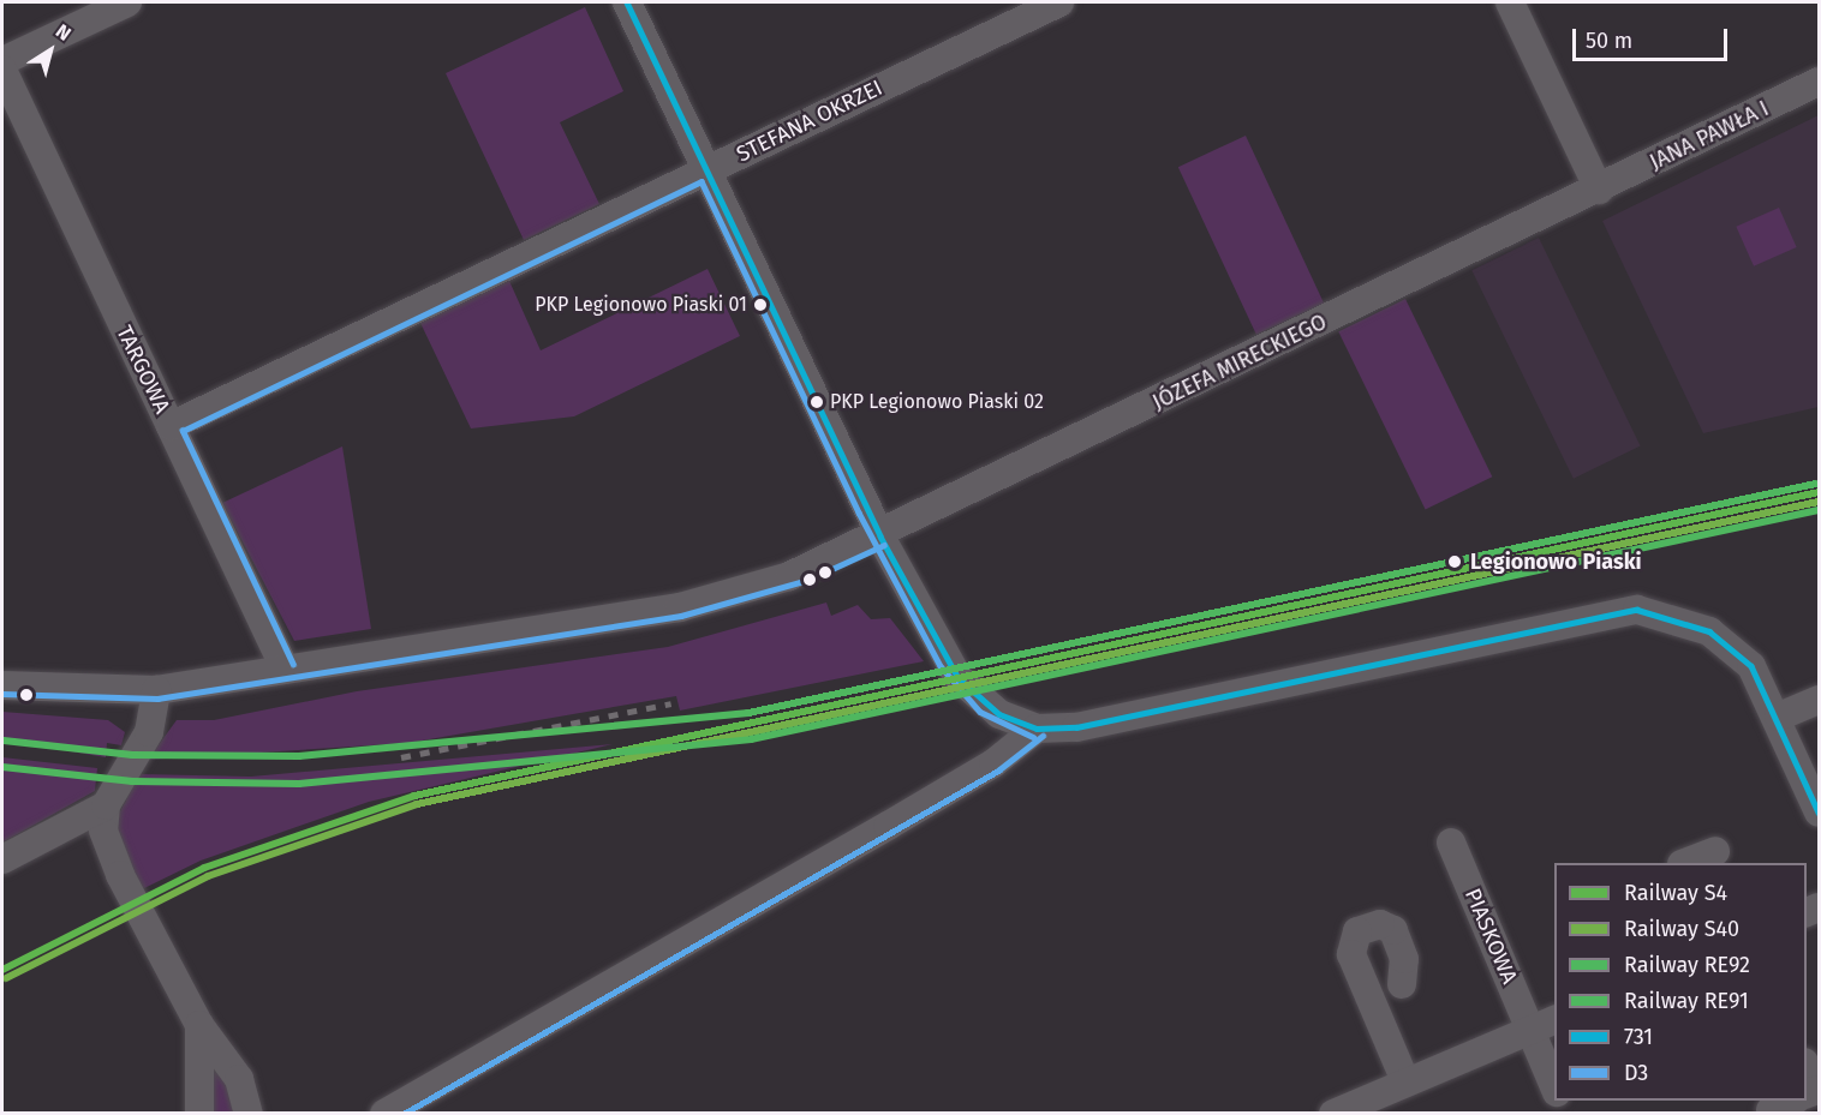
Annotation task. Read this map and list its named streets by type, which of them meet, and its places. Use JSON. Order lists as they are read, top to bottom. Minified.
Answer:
{"streets":{"street":["STEFANA OKRZEI","JANA PAWŁA I","JÓZEFA MIRECKIEGO","TARGOWA","PIASKOWA"]},"crossings":[["STEFANA OKRZEI","TARGOWA"],["JANA PAWŁA I","JÓZEFA MIRECKIEGO"],["JÓZEFA MIRECKIEGO","TARGOWA"]],"places":["PKP Legionowo Piaski 01","PKP Legionowo Piaski 02","Legionowo Piaski"],"lines":["transit line 731","transit line D3","rail line RE92","rail line S4","rail line S40","rail line RE91"],"legend":["Railway S4","Railway S40","Railway RE92","Railway RE91","731","D3"],"scale_bar":"50 m","north":"top right"}
